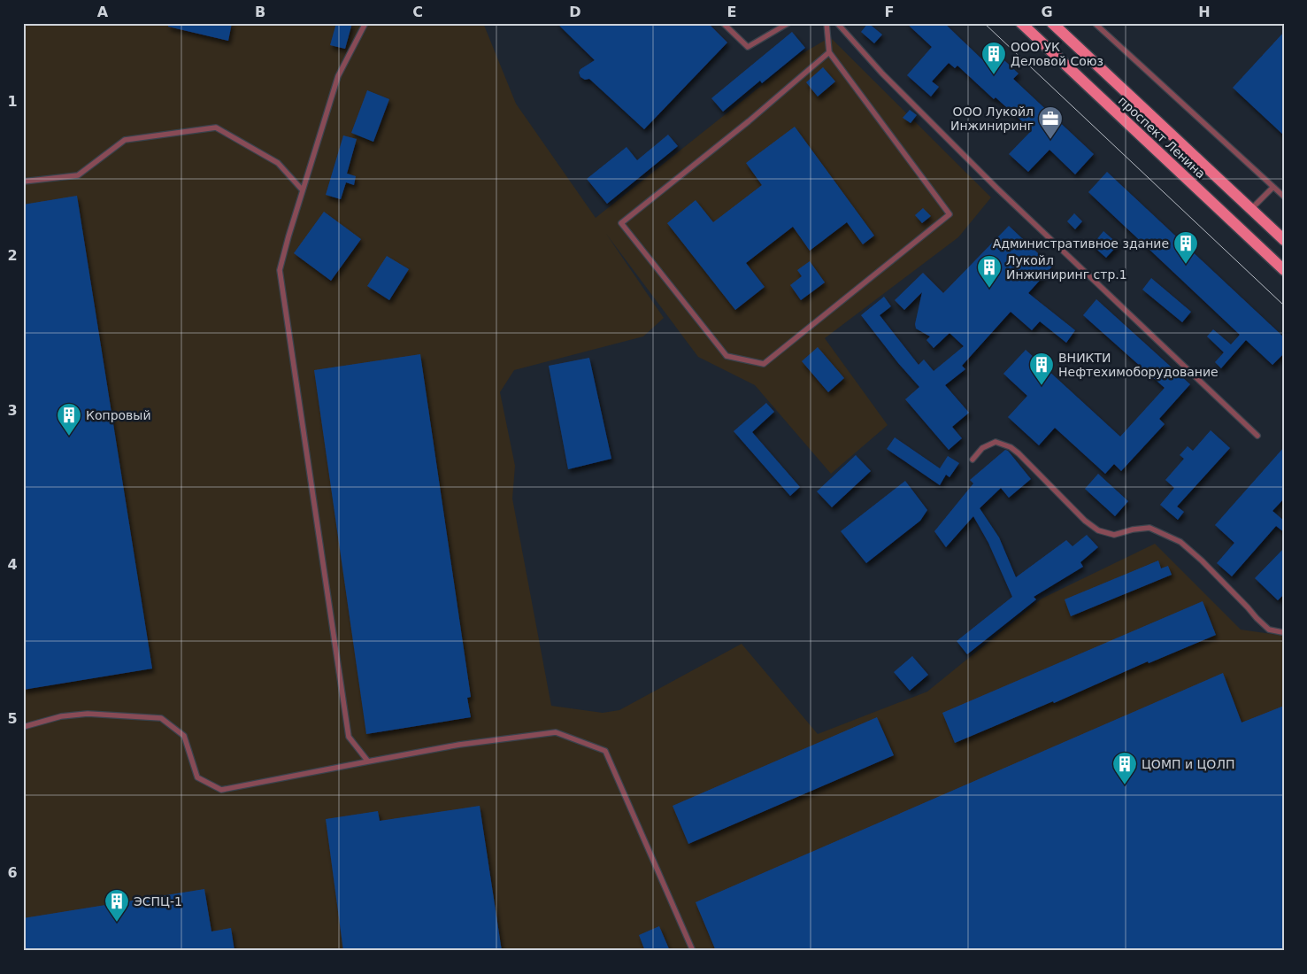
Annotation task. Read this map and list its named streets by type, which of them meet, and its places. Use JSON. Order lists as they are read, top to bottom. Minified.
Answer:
{"streets":{"main road":["проспект Ленина"]},"places":{"building":["ООО УК Деловой Союз","Административное здание","Лукойл Инжиниринг стр.1","ВНИКТИ Нефтехимоборудование","Копровый","ЦОМП и ЦОЛП","ЭСПЦ-1"],"office":["ООО Лукойл Инжиниринг"]},"grid":{"columns":["A","B","C","D","E","F","G","H"],"rows":["1","2","3","4","5","6"]}}
